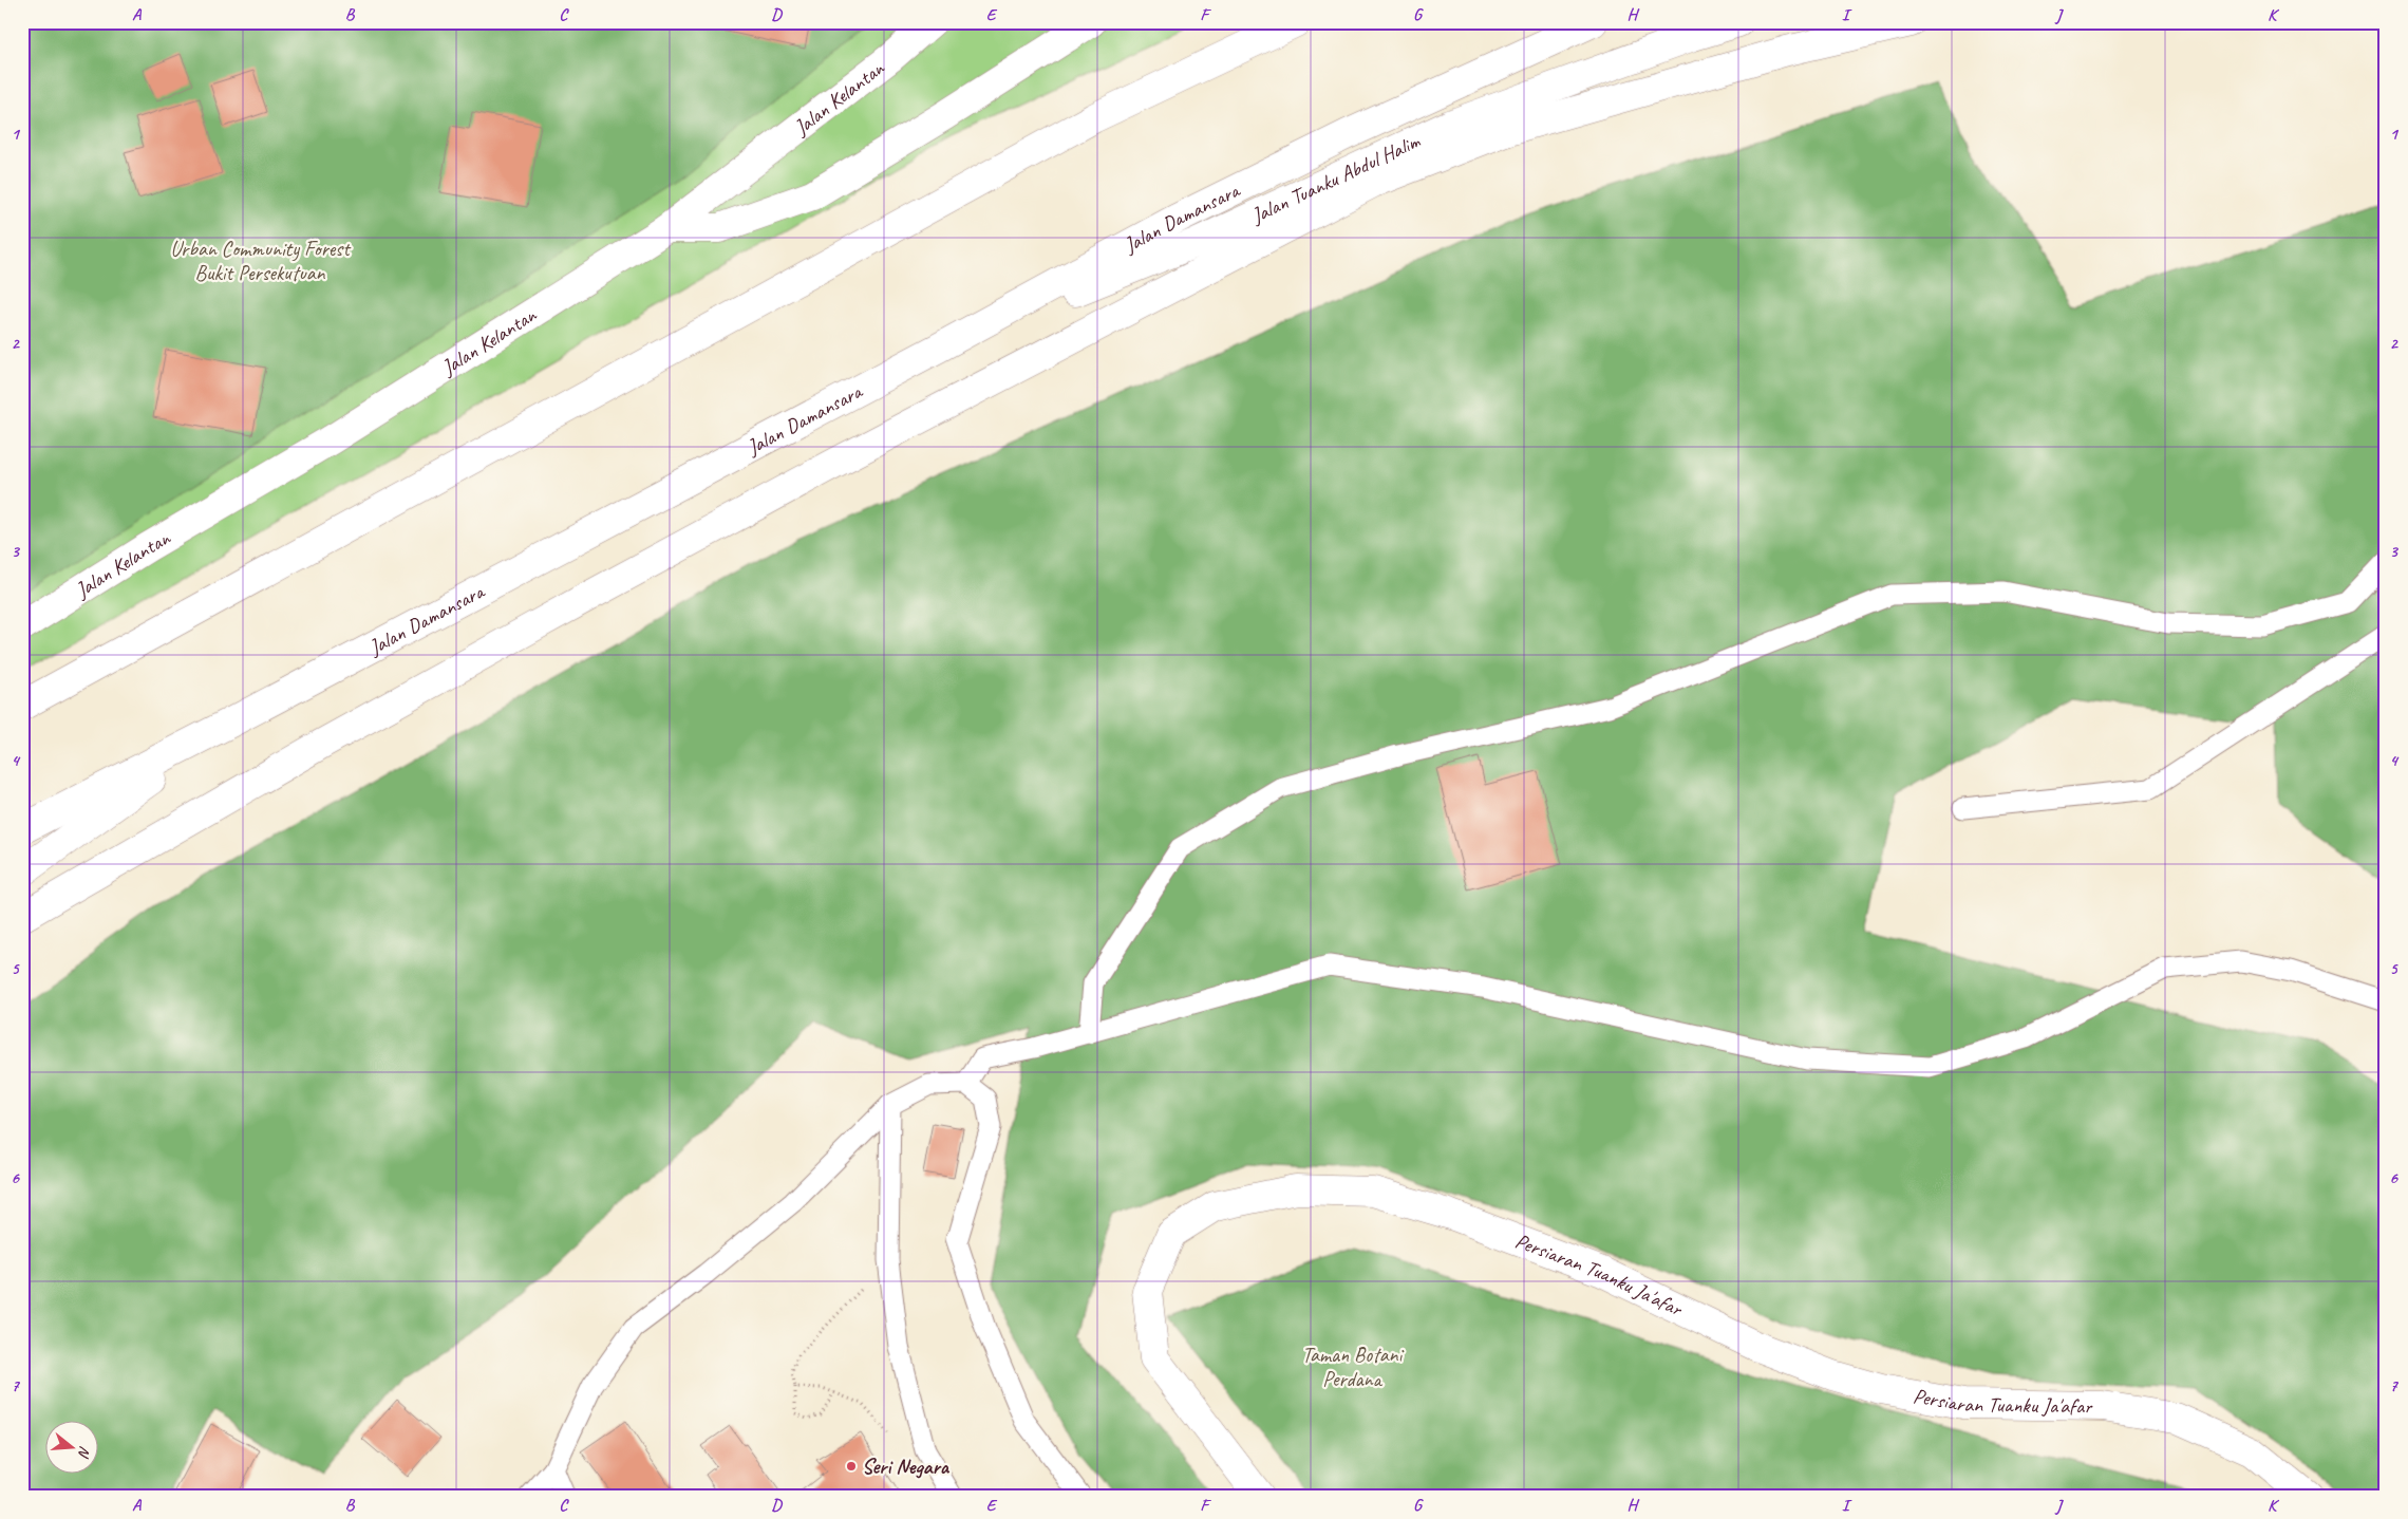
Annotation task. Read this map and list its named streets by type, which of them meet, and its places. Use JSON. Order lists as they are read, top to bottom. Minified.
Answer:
{"streets":{"main road":["Jalan Kelantan","Jalan Tuanku Abdul Halim","Jalan Damansara","Persiaran Tuanku Ja'afar"]},"crossings":[["Jalan Tuanku Abdul Halim","Jalan Damansara"]],"parks":["Urban Community Forest Bukit Persekutuan","Taman Botani Perdana"],"places":["Seri Negara"],"north":"right","grid":{"columns":["A","B","C","D","E","F","G","H","I","J","K"],"rows":["1","2","3","4","5","6","7"]}}
